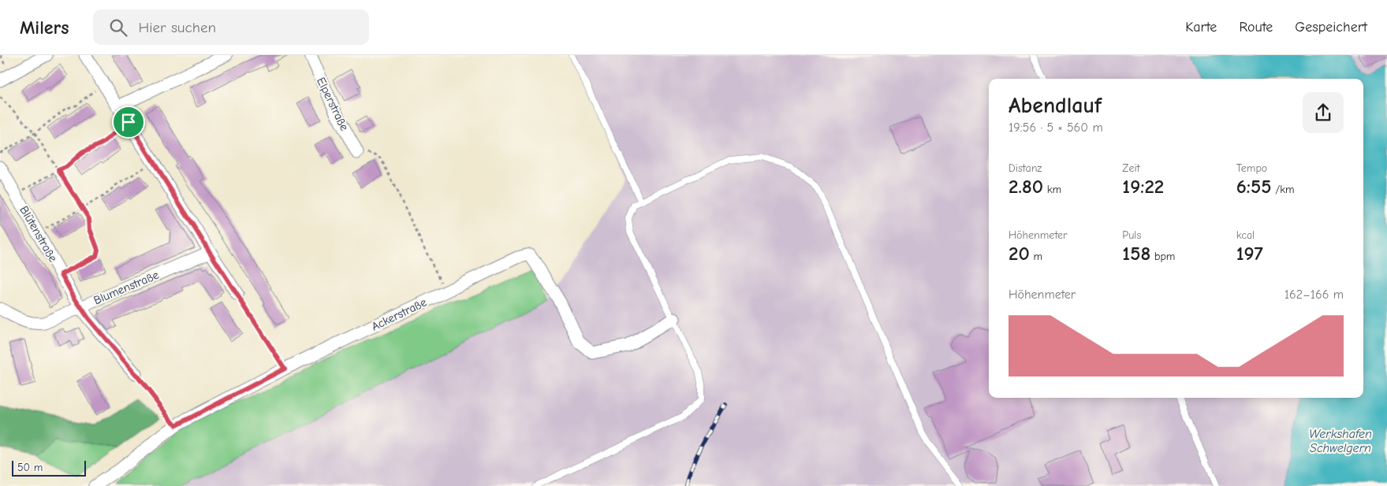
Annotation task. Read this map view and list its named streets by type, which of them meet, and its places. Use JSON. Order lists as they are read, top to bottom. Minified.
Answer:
{"streets":{"street":["Elperstraße","Blütenstraße","Blumenstraße","Ackerstraße"]},"crossings":[["Blütenstraße","Blumenstraße"]],"water":["Werkshafen Schwelgern"],"scale_bar":"50 m","page":{"header":"Milers","search":"Hier suchen","nav":["Karte","Route","Gespeichert"],"heading":["Abendlauf","19:56 · 5 × 560 m"],"stats":[["Distanz","2.80 km"],["Zeit","19:22"],["Tempo","6:55 /km"],["Höhenmeter","20 m"],["Puls","158 bpm"],["kcal","197"]],"chart":["Höhenmeter","162–166 m"],"scale":"50 m"}}
